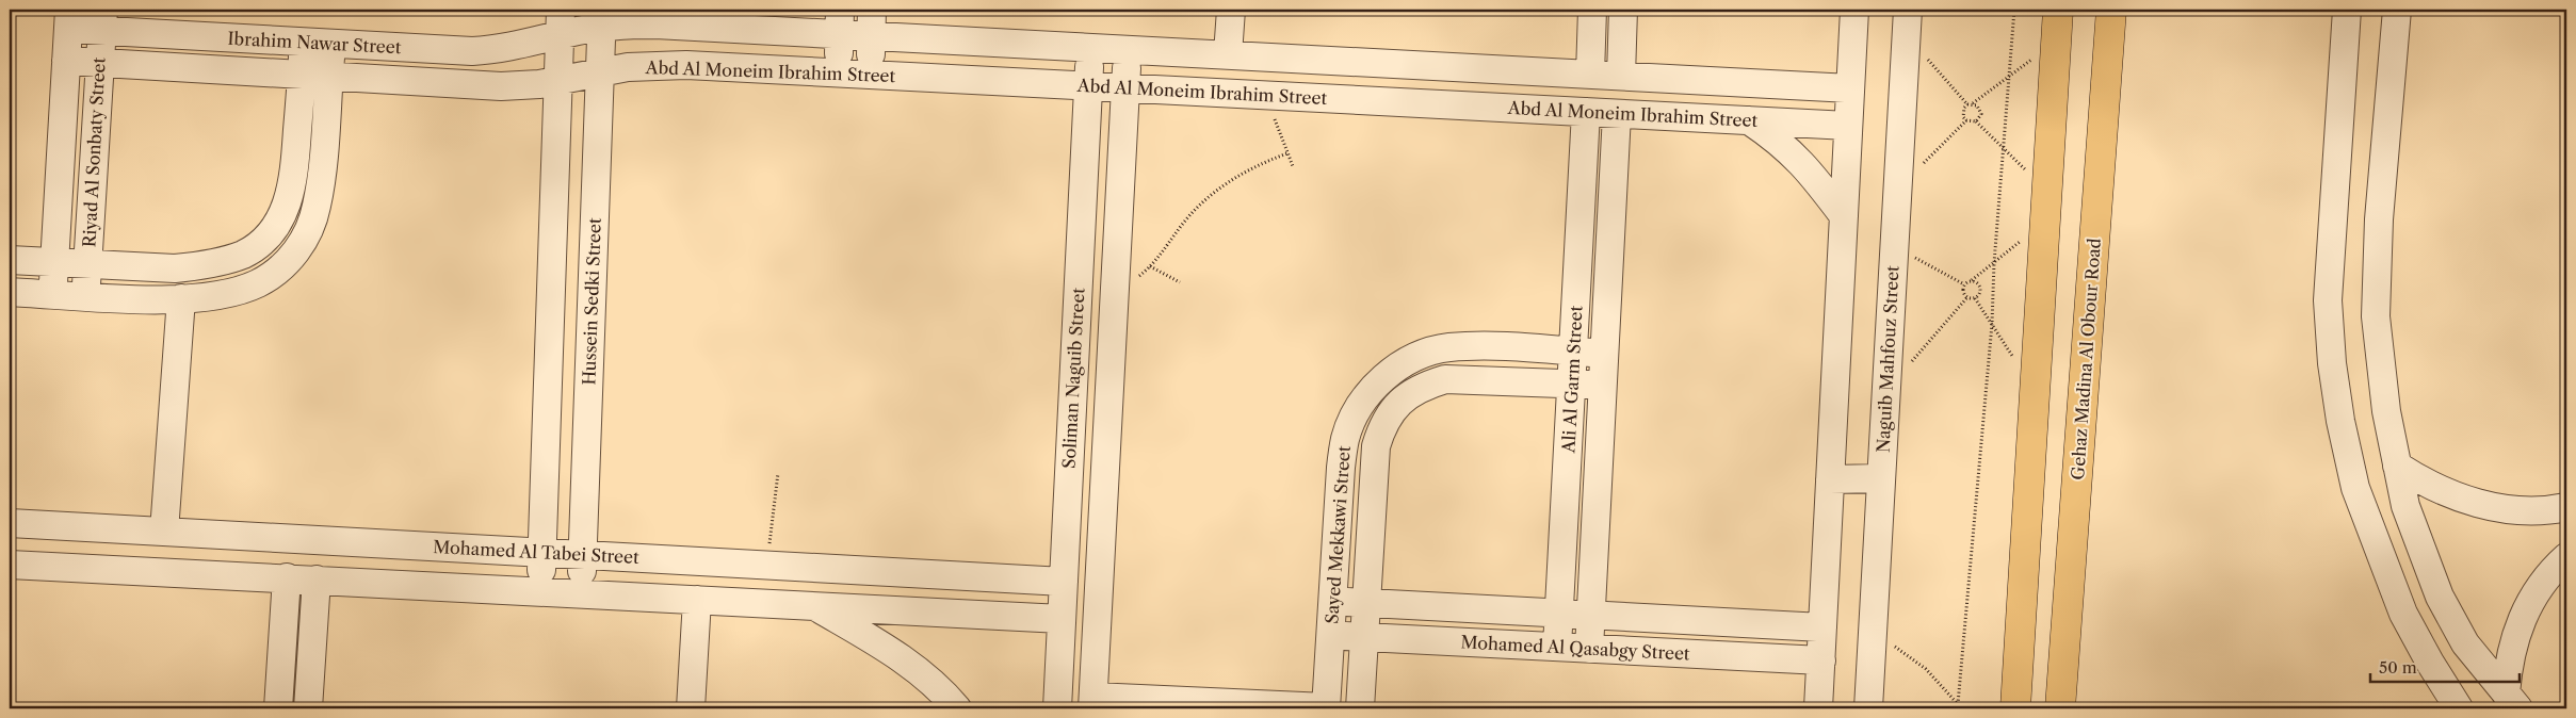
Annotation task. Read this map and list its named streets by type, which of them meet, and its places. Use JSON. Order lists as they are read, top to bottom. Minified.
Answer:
{"streets":{"main road":["Gehaz Madina Al Obour Road"],"street":["Ibrahim Nawar Street","Abd Al Moneim Ibrahim Street","Riyad Al Sonbaty Street","Hussein Sedki Street","Naguib Mahfouz Street","Soliman Naguib Street","Ali Al Garm Street","Sayed Mekkawi Street","Mohamed Al Tabei Street","Mohamed Al Qasabgy Street"]},"crossings":[["Ibrahim Nawar Street","Abd Al Moneim Ibrahim Street"],["Ibrahim Nawar Street","Riyad Al Sonbaty Street"],["Abd Al Moneim Ibrahim Street","Hussein Sedki Street"],["Abd Al Moneim Ibrahim Street","Soliman Naguib Street"],["Abd Al Moneim Ibrahim Street","Ali Al Garm Street"],["Hussein Sedki Street","Mohamed Al Tabei Street"],["Soliman Naguib Street","Mohamed Al Tabei Street"],["Ali Al Garm Street","Sayed Mekkawi Street"],["Ali Al Garm Street","Mohamed Al Qasabgy Street"],["Sayed Mekkawi Street","Mohamed Al Qasabgy Street"]],"scale_bar":"50 m"}
